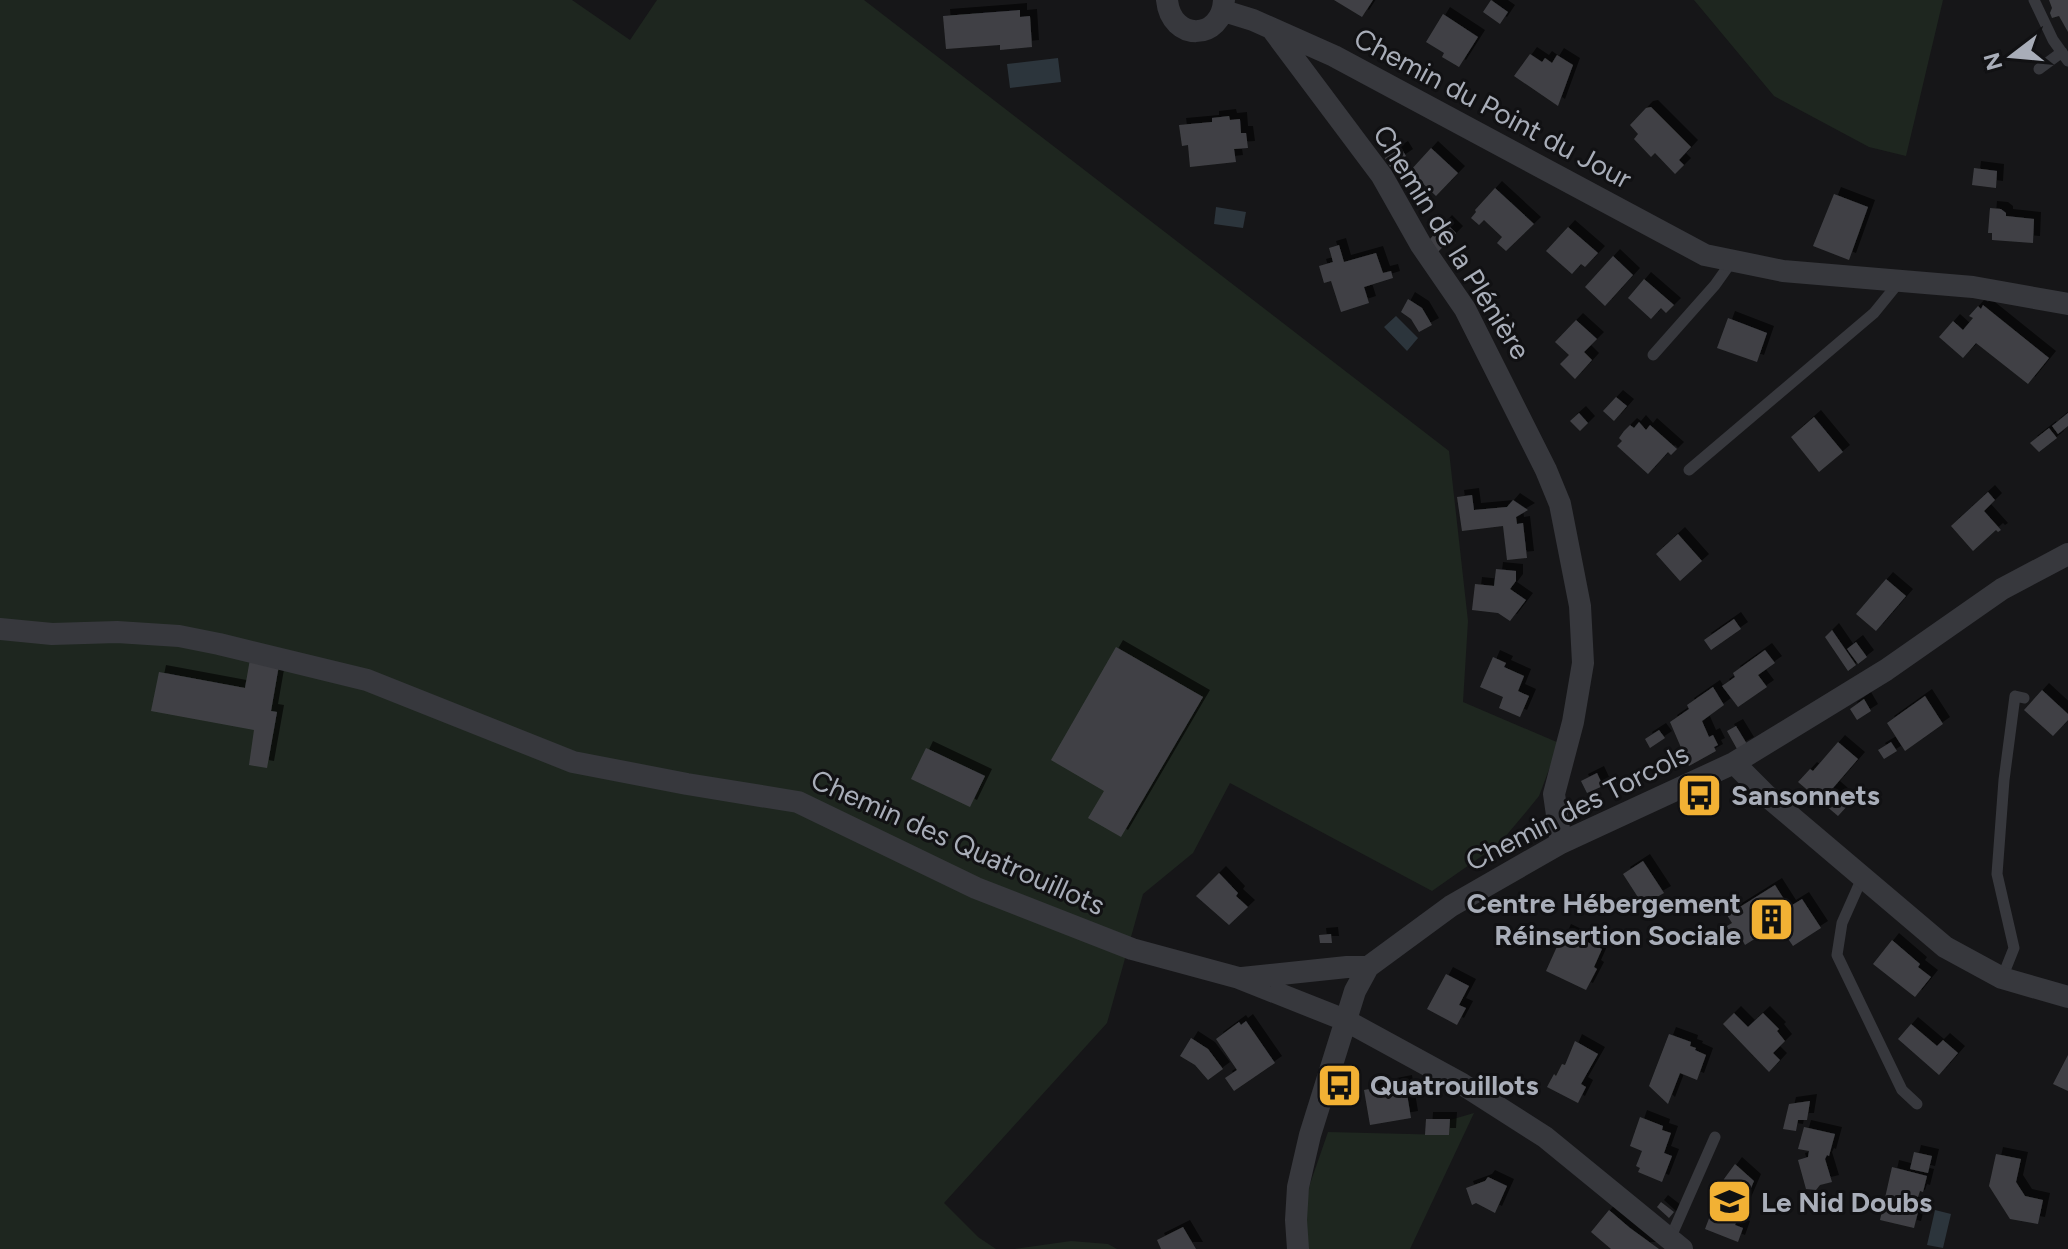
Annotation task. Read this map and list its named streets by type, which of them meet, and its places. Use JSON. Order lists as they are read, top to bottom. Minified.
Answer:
{"streets":{"street":["Chemin du Point du Jour","Chemin de la Plénière","Chemin des Torcols","Chemin des Quatrouillots"]},"crossings":[["Chemin du Point du Jour","Chemin de la Plénière"],["Chemin de la Plénière","Chemin des Torcols"],["Chemin des Torcols","Chemin des Quatrouillots"]],"places":{"bus stop":["Sansonnets","Quatrouillots"],"building":["Centre Hébergement Réinsertion Sociale"],"school or university":["Le Nid Doubs"]},"north":"left"}
